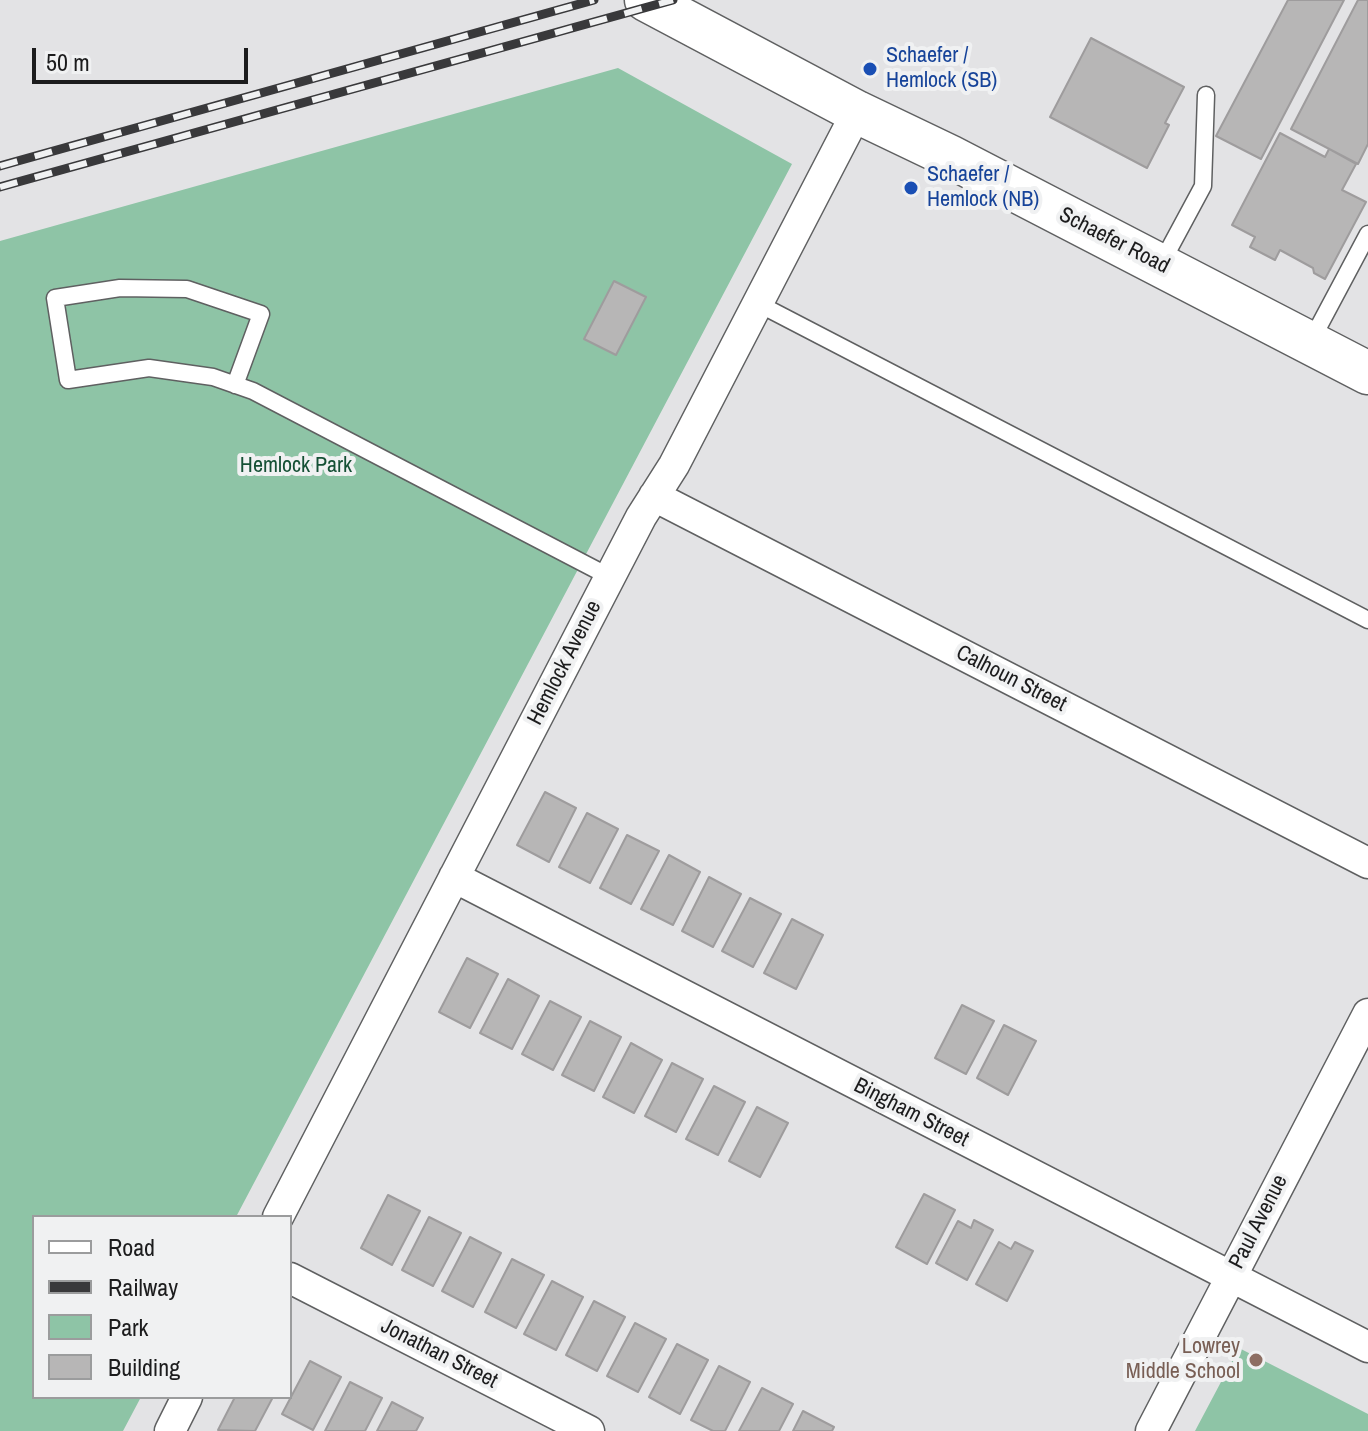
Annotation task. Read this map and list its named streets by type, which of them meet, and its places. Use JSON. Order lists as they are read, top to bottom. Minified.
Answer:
{"streets":{"main road":["Schaefer Road"],"street":["Hemlock Avenue","Calhoun Street","Bingham Street","Paul Avenue","Jonathan Street"]},"crossings":[["Schaefer Road","Hemlock Avenue"],["Hemlock Avenue","Calhoun Street"],["Hemlock Avenue","Bingham Street"],["Bingham Street","Paul Avenue"]],"parks":["Hemlock Park"],"places":["Schaefer / Hemlock (SB)","Schaefer / Hemlock (NB)","Lowrey Middle School"],"legend":["Road","Railway","Park","Building"],"scale_bar":"50 m"}
